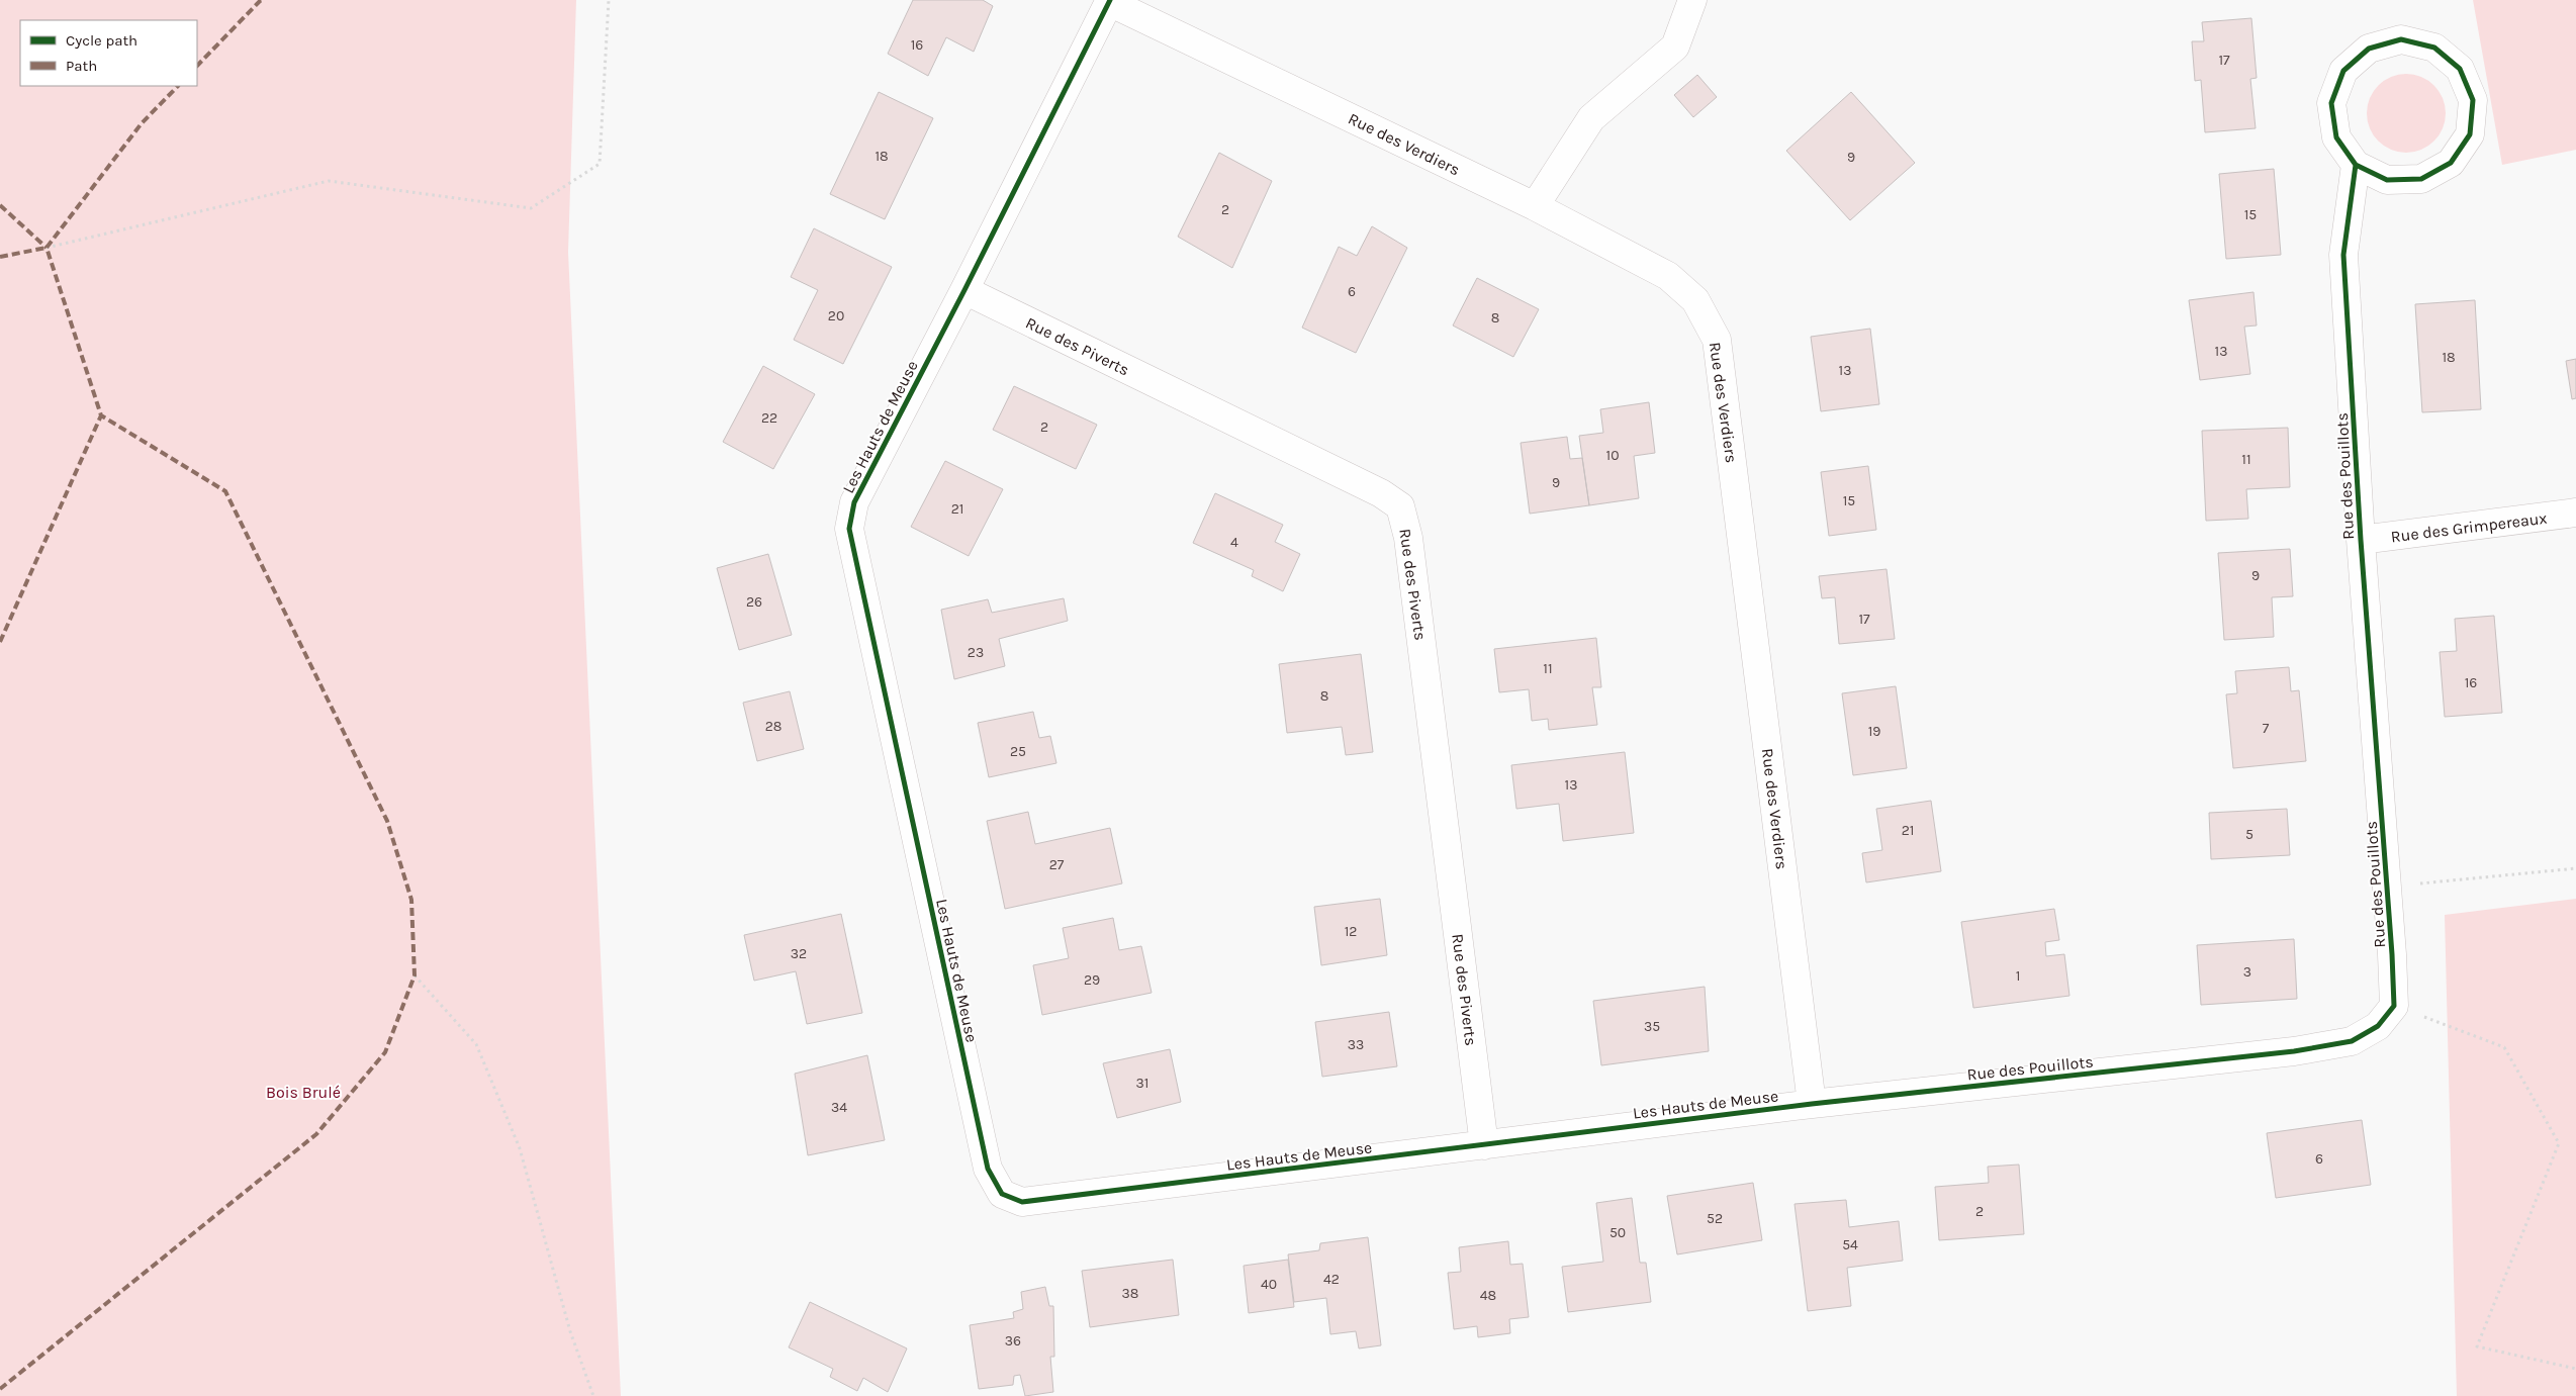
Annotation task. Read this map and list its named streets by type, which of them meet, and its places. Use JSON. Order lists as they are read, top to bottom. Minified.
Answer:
{"streets":{"street":["Rue des Verdiers","Rue des Piverts","Les Hauts de Meuse","Rue des Pouillots","Rue des Grimpereaux"]},"crossings":[["Rue des Verdiers","Les Hauts de Meuse"],["Rue des Verdiers","Rue des Pouillots"],["Rue des Piverts","Les Hauts de Meuse"],["Les Hauts de Meuse","Rue des Pouillots"],["Rue des Pouillots","Rue des Grimpereaux"]],"parks":["Bois Brulé"],"house_numbers":["16","17","18","9","2","15","6","20","8","13","18","13","22","2","10","11","9","15","21","4","9","26","17","23","11","16","8","28","7","19","25","13","21","5","27","12","32","3","1","29","35","33","31","34","6","2","52","50","54","42","40","38","48","36"],"legend":["Cycle path","Path"]}
